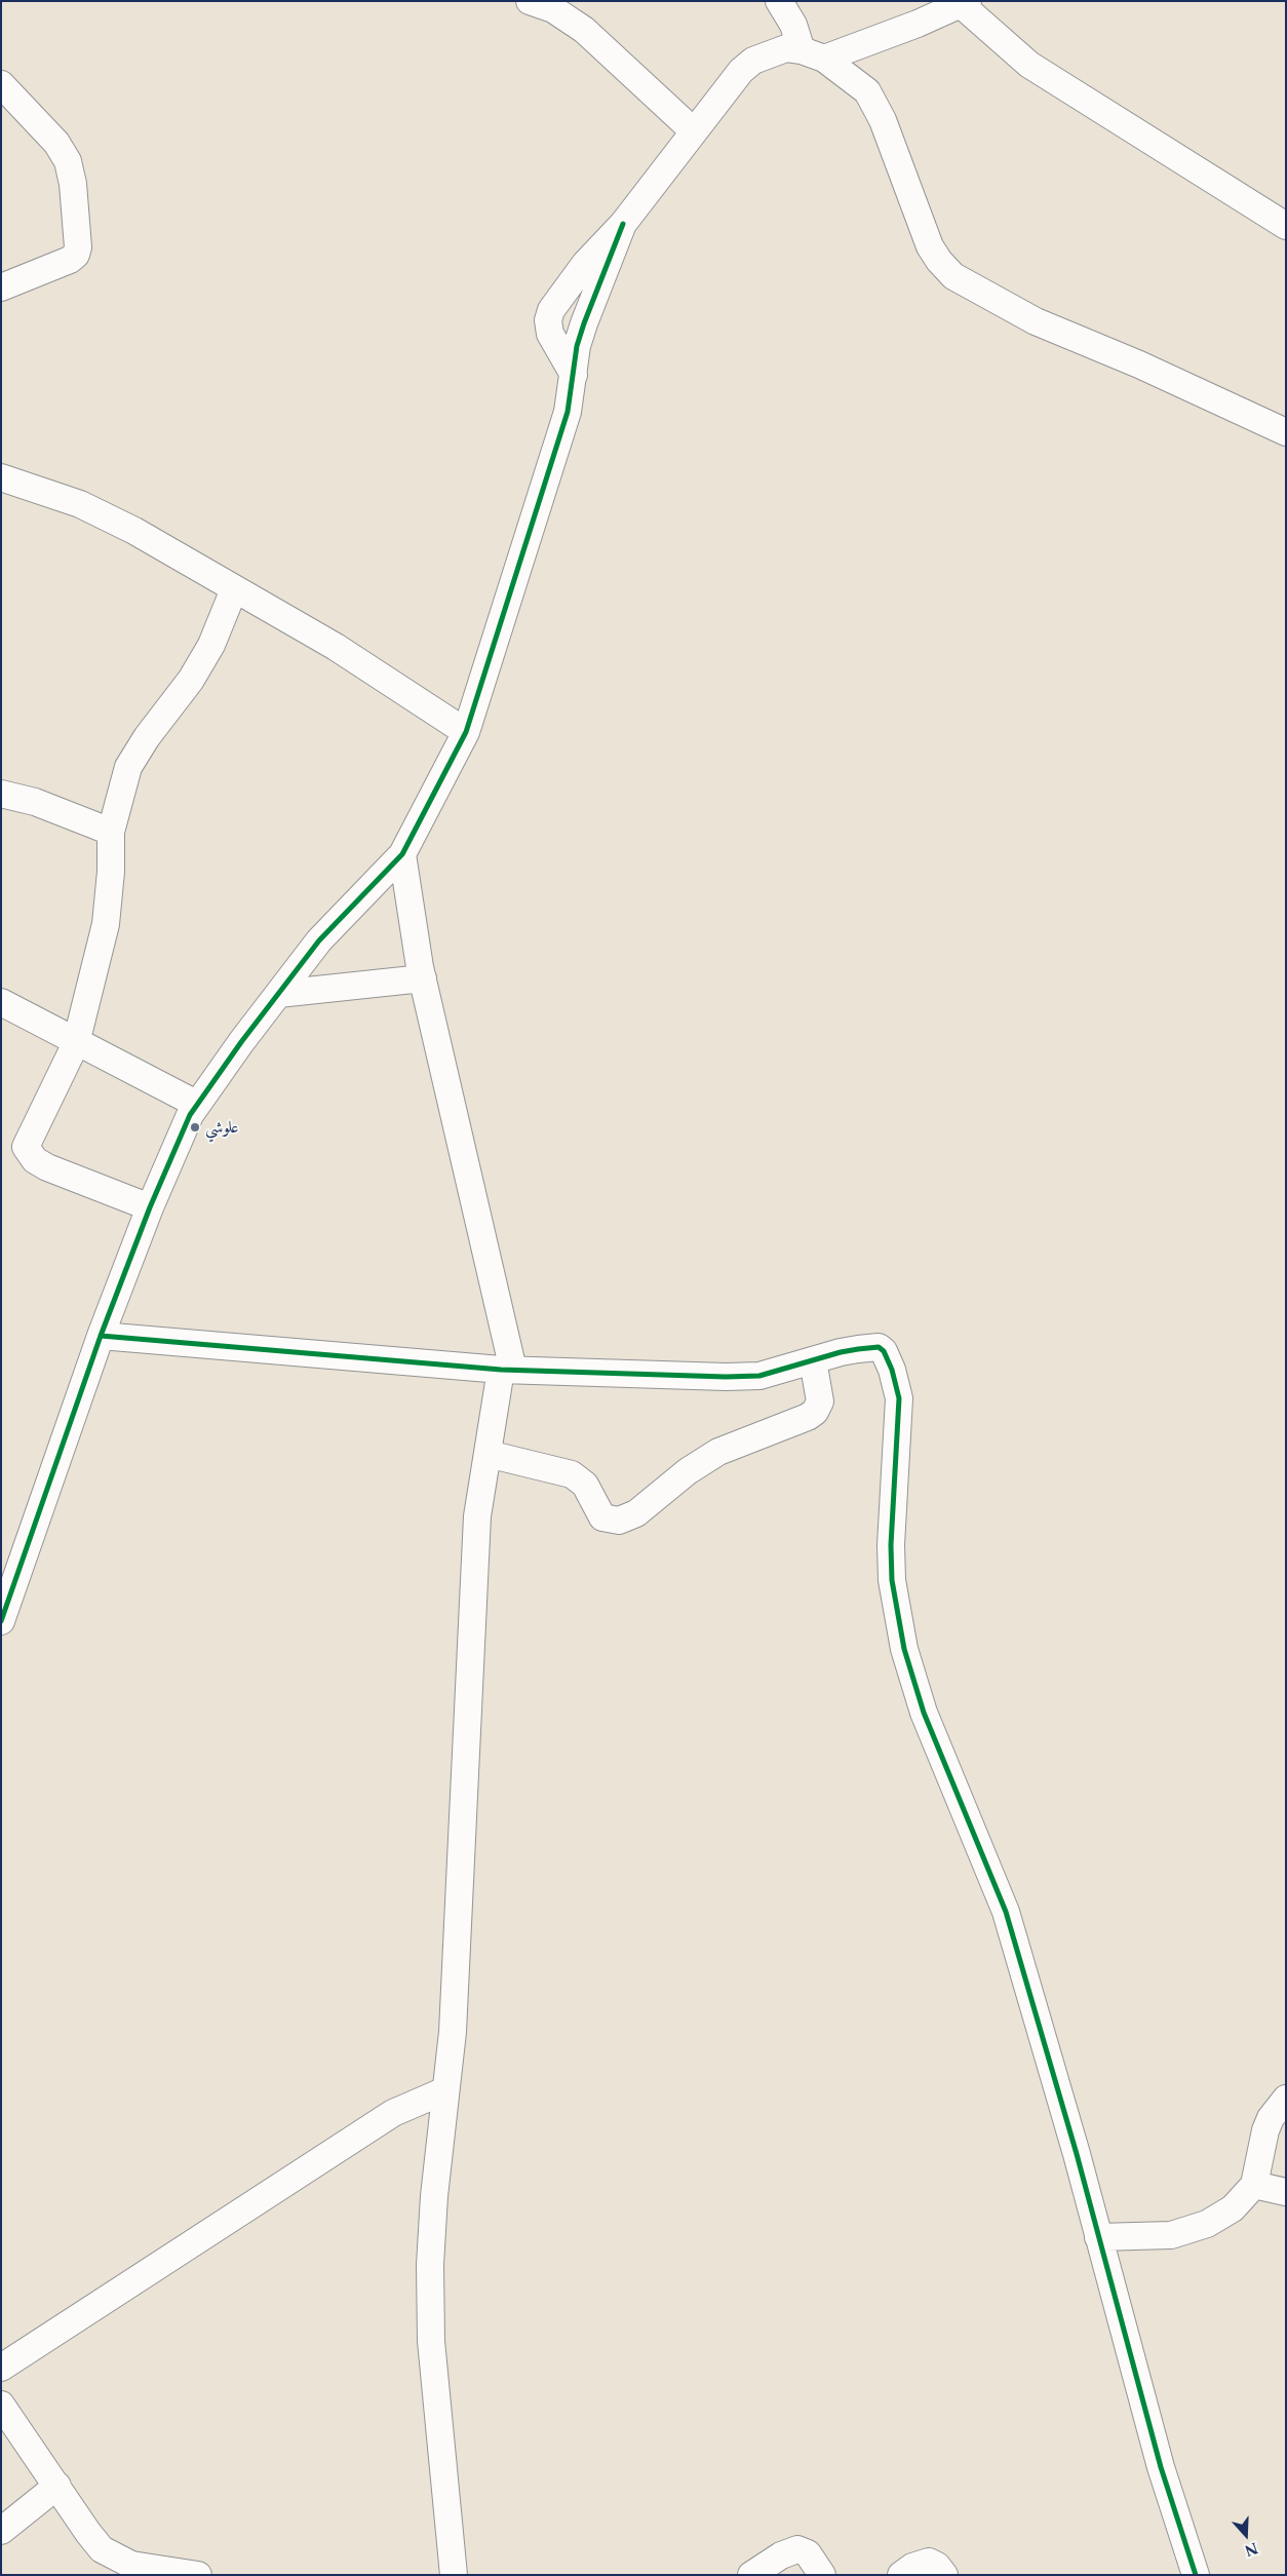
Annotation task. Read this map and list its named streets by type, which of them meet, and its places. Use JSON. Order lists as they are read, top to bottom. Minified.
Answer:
{"places":["علوشي"],"north":"bottom"}
